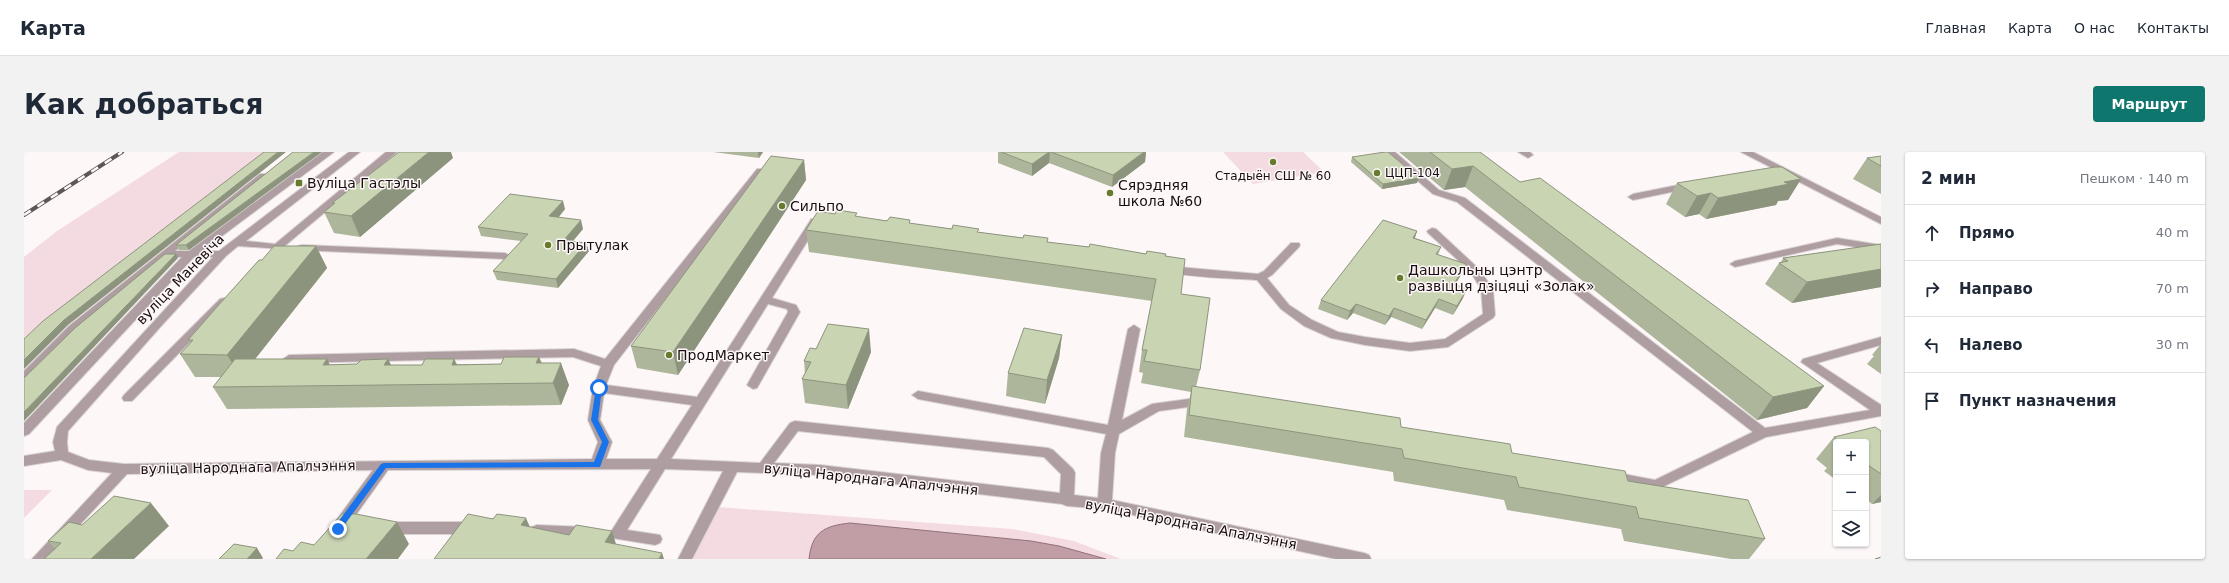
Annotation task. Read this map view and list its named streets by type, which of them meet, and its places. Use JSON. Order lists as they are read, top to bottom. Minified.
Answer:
{"streets":{"street":["вуліца Маневіча","вуліца Народнага Апалчэння"]},"crossings":[["вуліца Маневіча","вуліца Народнага Апалчэння"]],"places":{"other":["Стадыён СШ № 60","ЦЦП-104","Сярэдняя школа №60","Сильпо","Прытулак","Дашкольны цэнтр развіцця дзіцяці «Золак»","ПродМаркет"],"transit":["Вуліца Гастэлы"]},"page":{"header":"Карта","nav":["Главная","Карта","О нас","Контакты"],"buttons":"Маршрут","title":"Как добраться","heading":["2 мин","Пешком · 140 m"],"list":[["Прямо","40 m"],["Направо","70 m"],["Налево","30 m"],"Пункт назначения"],"map_buttons":["+","−"]}}
